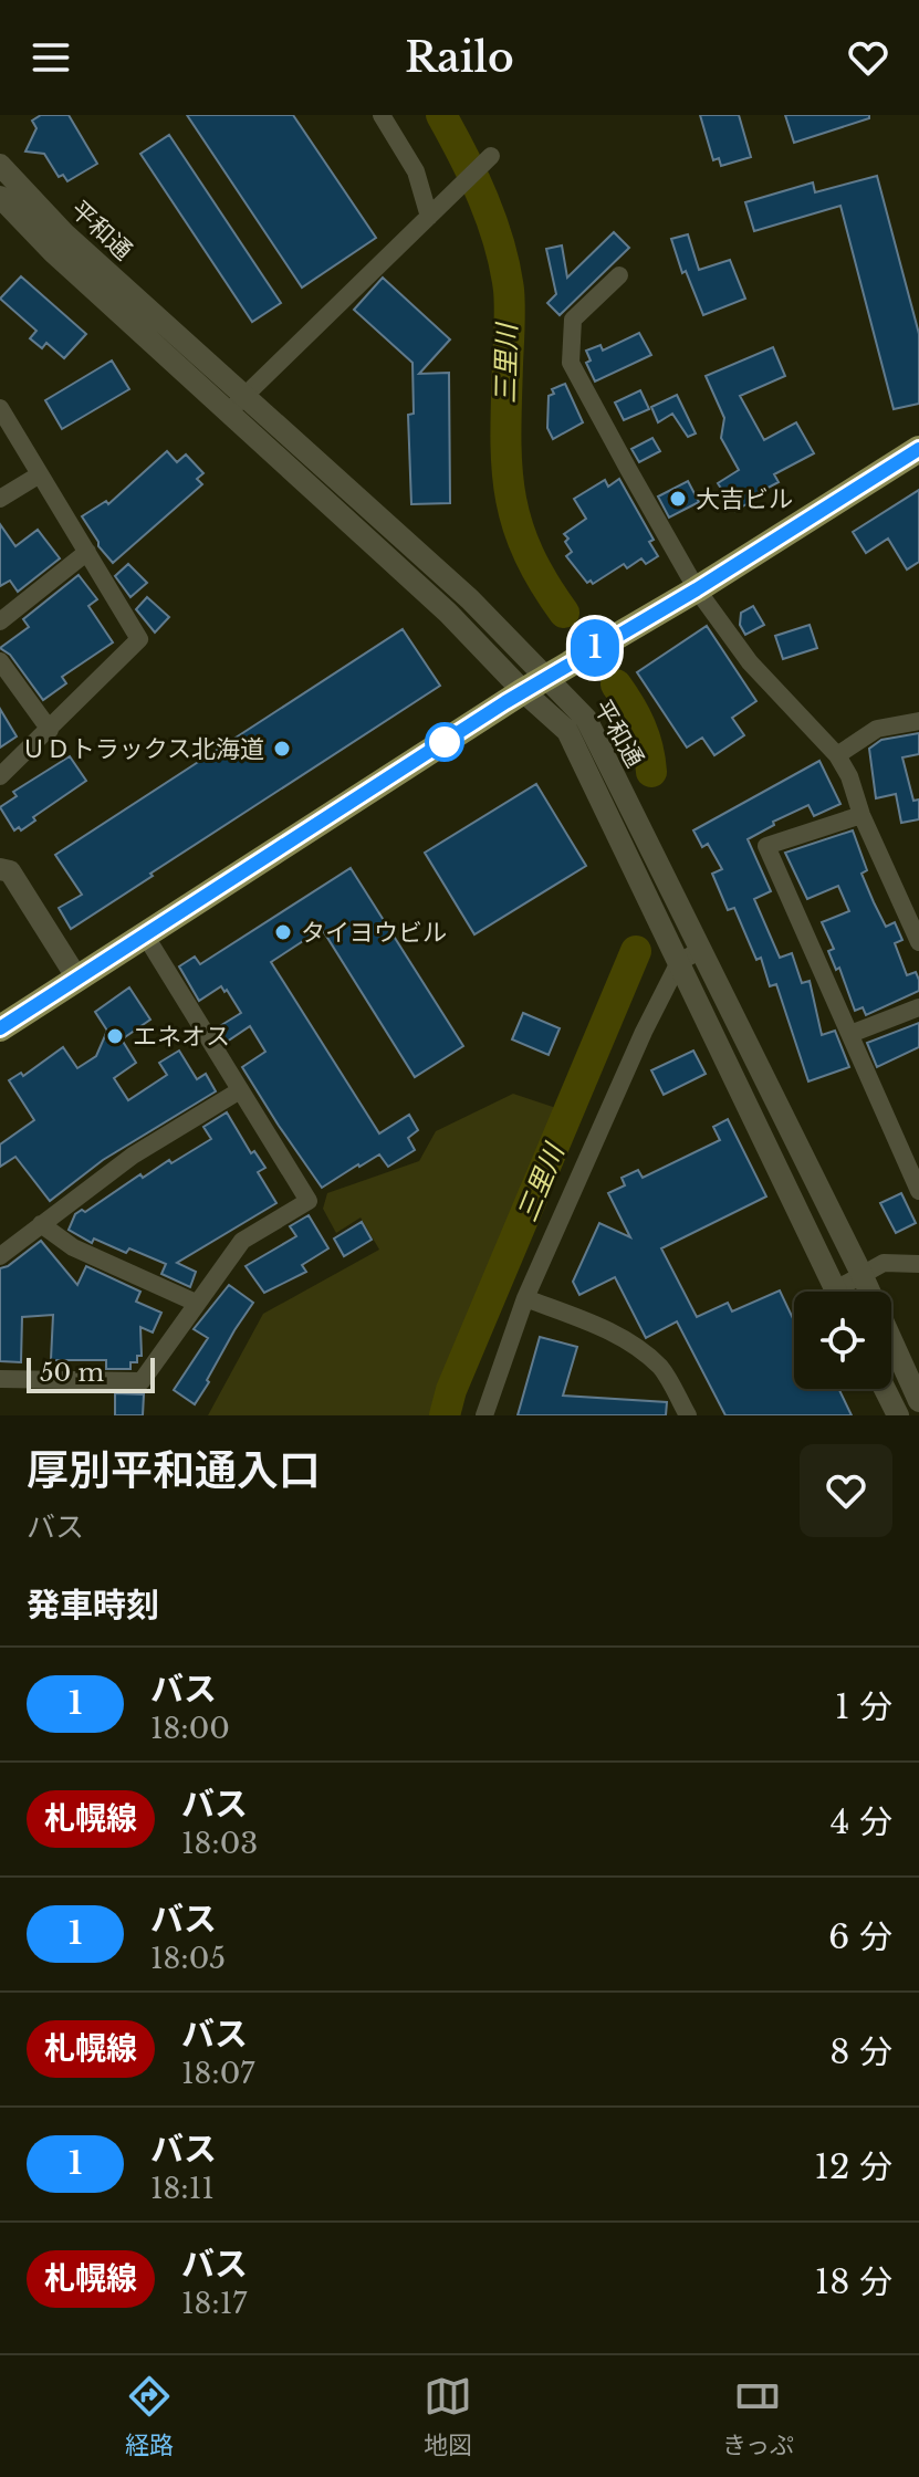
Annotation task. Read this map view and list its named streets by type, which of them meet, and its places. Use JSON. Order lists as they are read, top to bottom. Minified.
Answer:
{"streets":{"street":["平和通"]},"water":["三里川"],"places":["大吉ビル","ＵＤトラックス北海道","タイヨウビル","エネオス"],"lines":["bus line 1"],"scale_bar":"50 m","page":{"header":"Railo","on_map":"1","scale":"50 m","heading":[["厚別平和通入口","バス"],"発車時刻"],"list":[{"mark":"1","name":"バス","note":"18:00","value":"1 分"},{"mark":"札幌線","name":"バス","note":"18:03","value":"4 分"},{"mark":"1","name":"バス","note":"18:05","value":"6 分"},{"mark":"札幌線","name":"バス","note":"18:07","value":"8 分"},{"mark":"1","name":"バス","note":"18:11","value":"12 分"},{"mark":"札幌線","name":"バス","note":"18:17","value":"18 分"}],"tabs":["経路","地図","きっぷ"]}}
